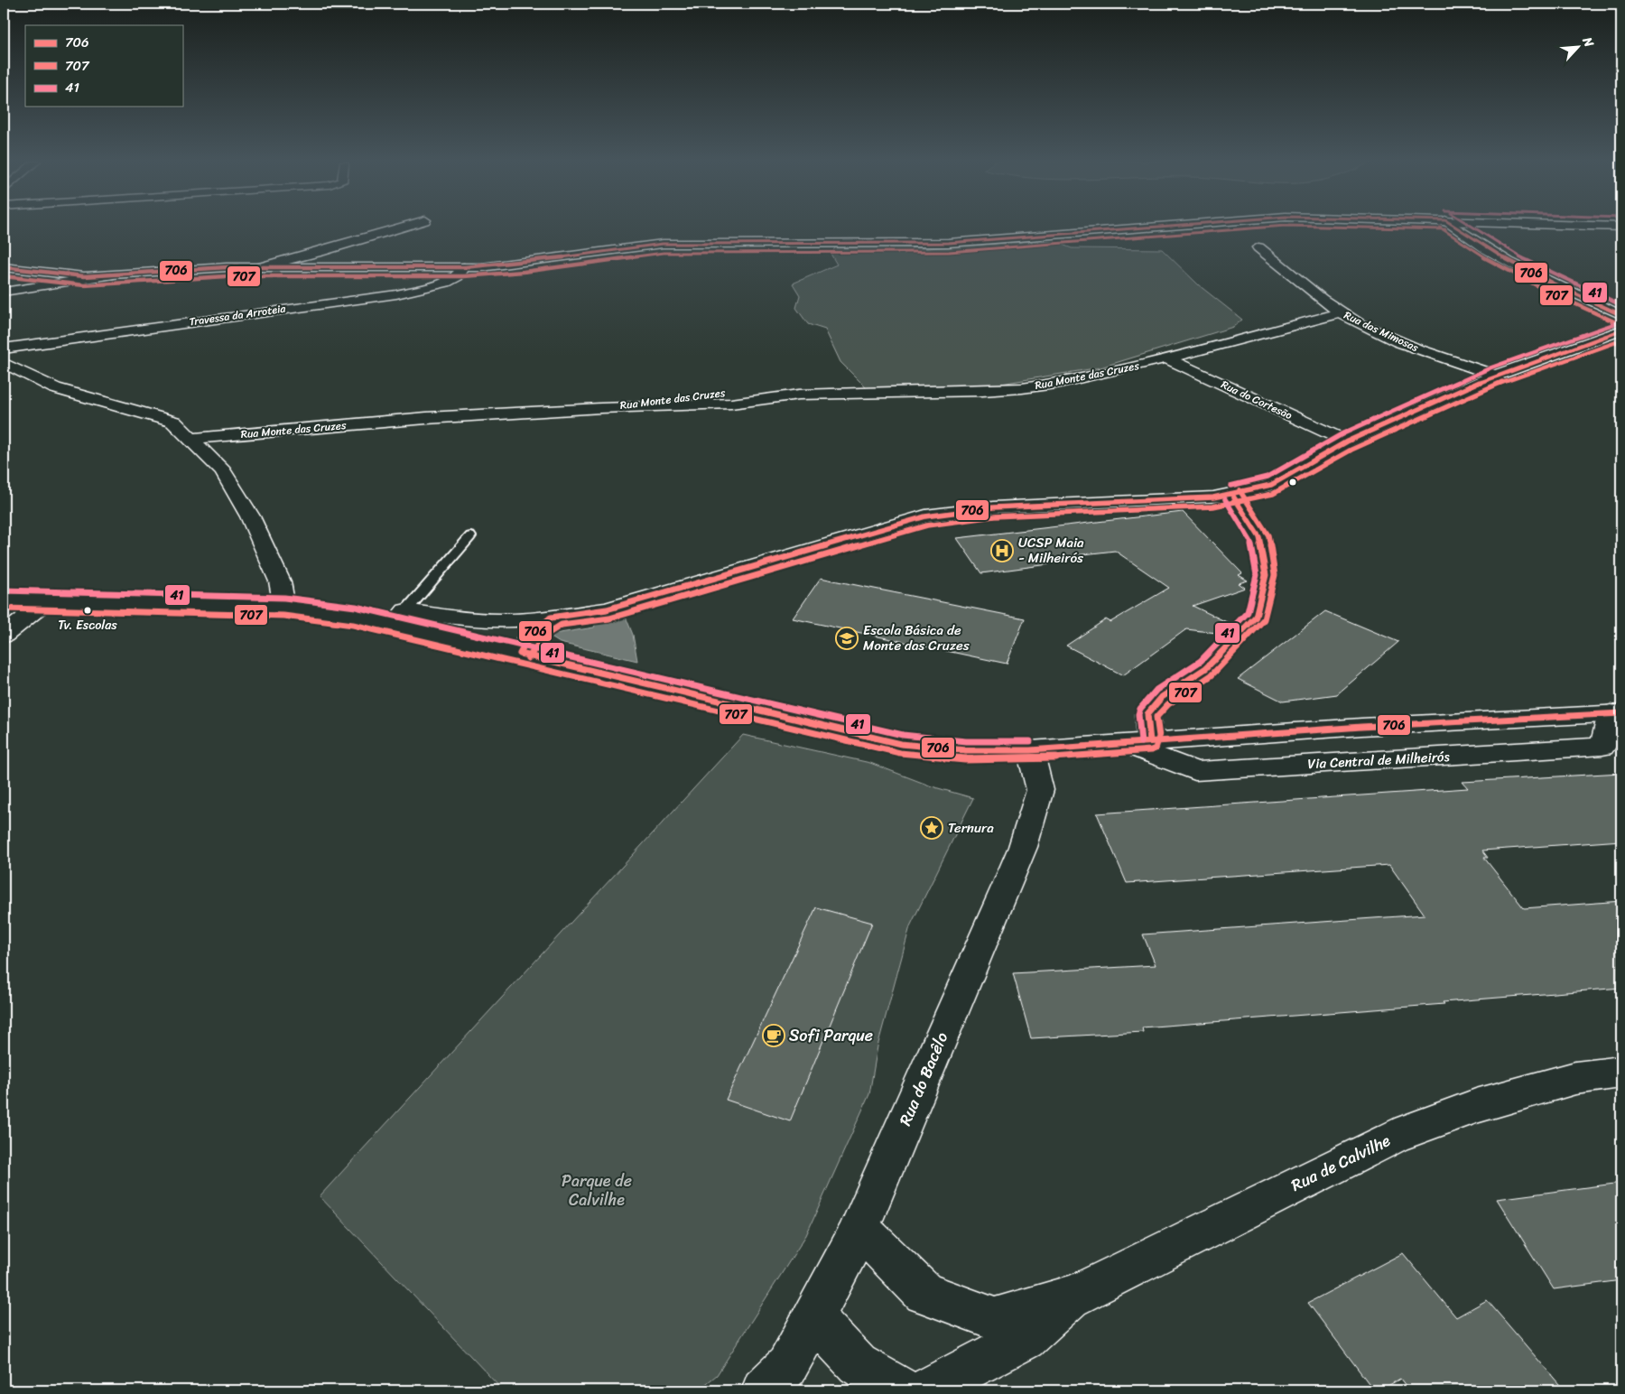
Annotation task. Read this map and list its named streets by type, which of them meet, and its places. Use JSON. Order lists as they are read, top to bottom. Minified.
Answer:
{"streets":{"street":["Travessa da Arroteia","Rua das Mimosas","Rua Monte das Cruzes","Rua do Cortesão","Via Central de Milheirós","Rua do Bacêlo","Rua de Calvilhe"]},"crossings":[["Rua das Mimosas","Rua Monte das Cruzes"],["Rua Monte das Cruzes","Rua do Cortesão"],["Via Central de Milheirós","Rua do Bacêlo"],["Rua do Bacêlo","Rua de Calvilhe"]],"parks":["Parque de Calvilhe"],"places":{"hospital":["UCSP Maia - Milheirós"],"other":["Tv. Escolas"],"school or university":["Escola Básica de Monte das Cruzes"],"place":["Ternura"],"cafe":["Sofi Parque"]},"lines":["transit line 706","transit line 707","transit line 41"],"legend":["706","707","41"],"north":"top right"}
